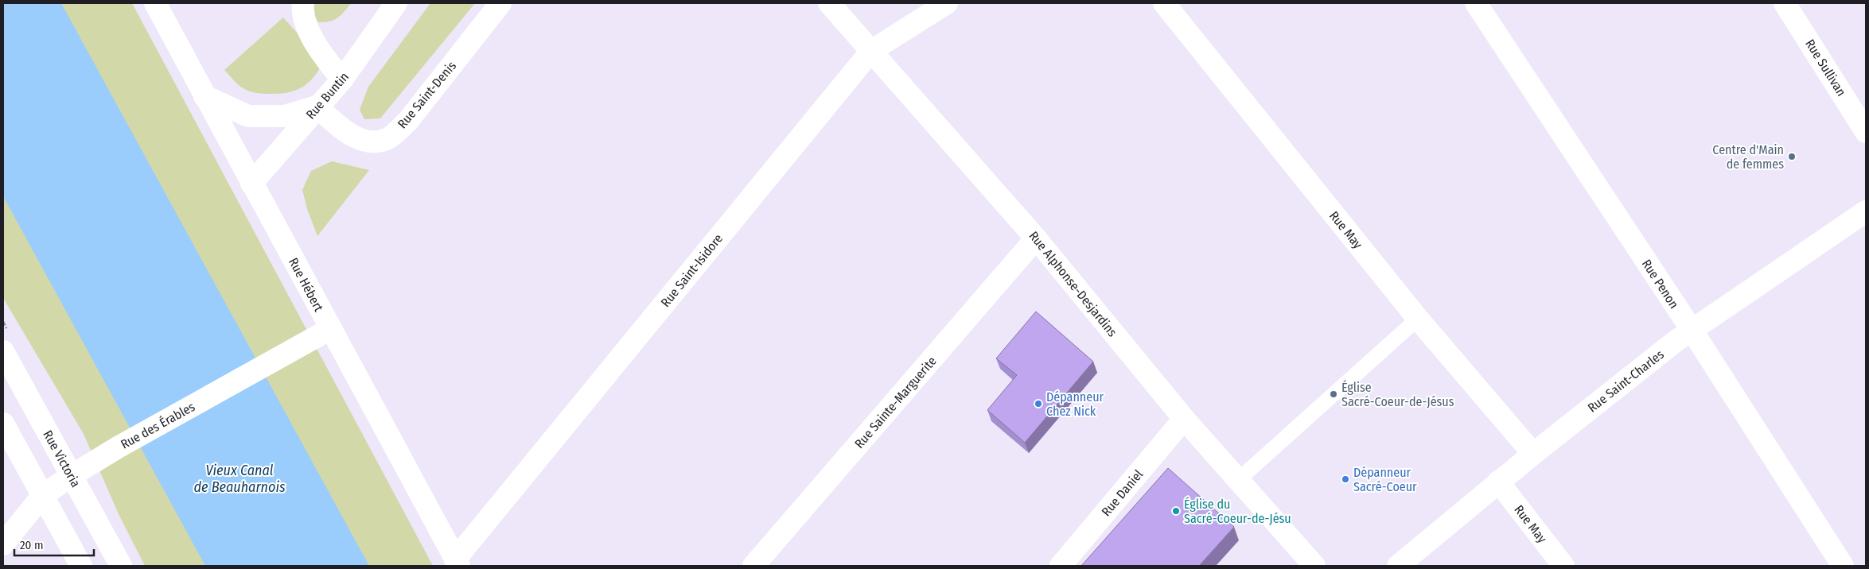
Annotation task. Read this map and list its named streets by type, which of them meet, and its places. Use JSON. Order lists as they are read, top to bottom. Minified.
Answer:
{"streets":{"street":["Rue Sullivan","Rue Saint-Denis","Rue Buntin","Rue May","Rue Saint-Isidore","Rue Alphonse-Desjardins","Rue Penon","Rue Hébert","Rue Saint-Charles","Rue Sainte-Marguerite","Rue des Érables","Rue Victoria","Rue Daniel"]},"crossings":[["Rue Saint-Denis","Rue Buntin"],["Rue Buntin","Rue Hébert"],["Rue May","Rue Saint-Charles"],["Rue Saint-Isidore","Rue Alphonse-Desjardins"],["Rue Saint-Isidore","Rue Hébert"],["Rue Alphonse-Desjardins","Rue Sainte-Marguerite"],["Rue Alphonse-Desjardins","Rue Daniel"],["Rue Penon","Rue Saint-Charles"],["Rue Hébert","Rue des Érables"],["Rue des Érables","Rue Victoria"]],"water":["Vieux Canal de Beauharnois"],"places":["Centre d'Main de femmes","Église Sacré-Coeur-de-Jésus","Dépanneur Chez Nick","Dépanneur Sacré-Coeur","Église du Sacré-Coeur-de-Jésu"],"scale_bar":"20 m"}
